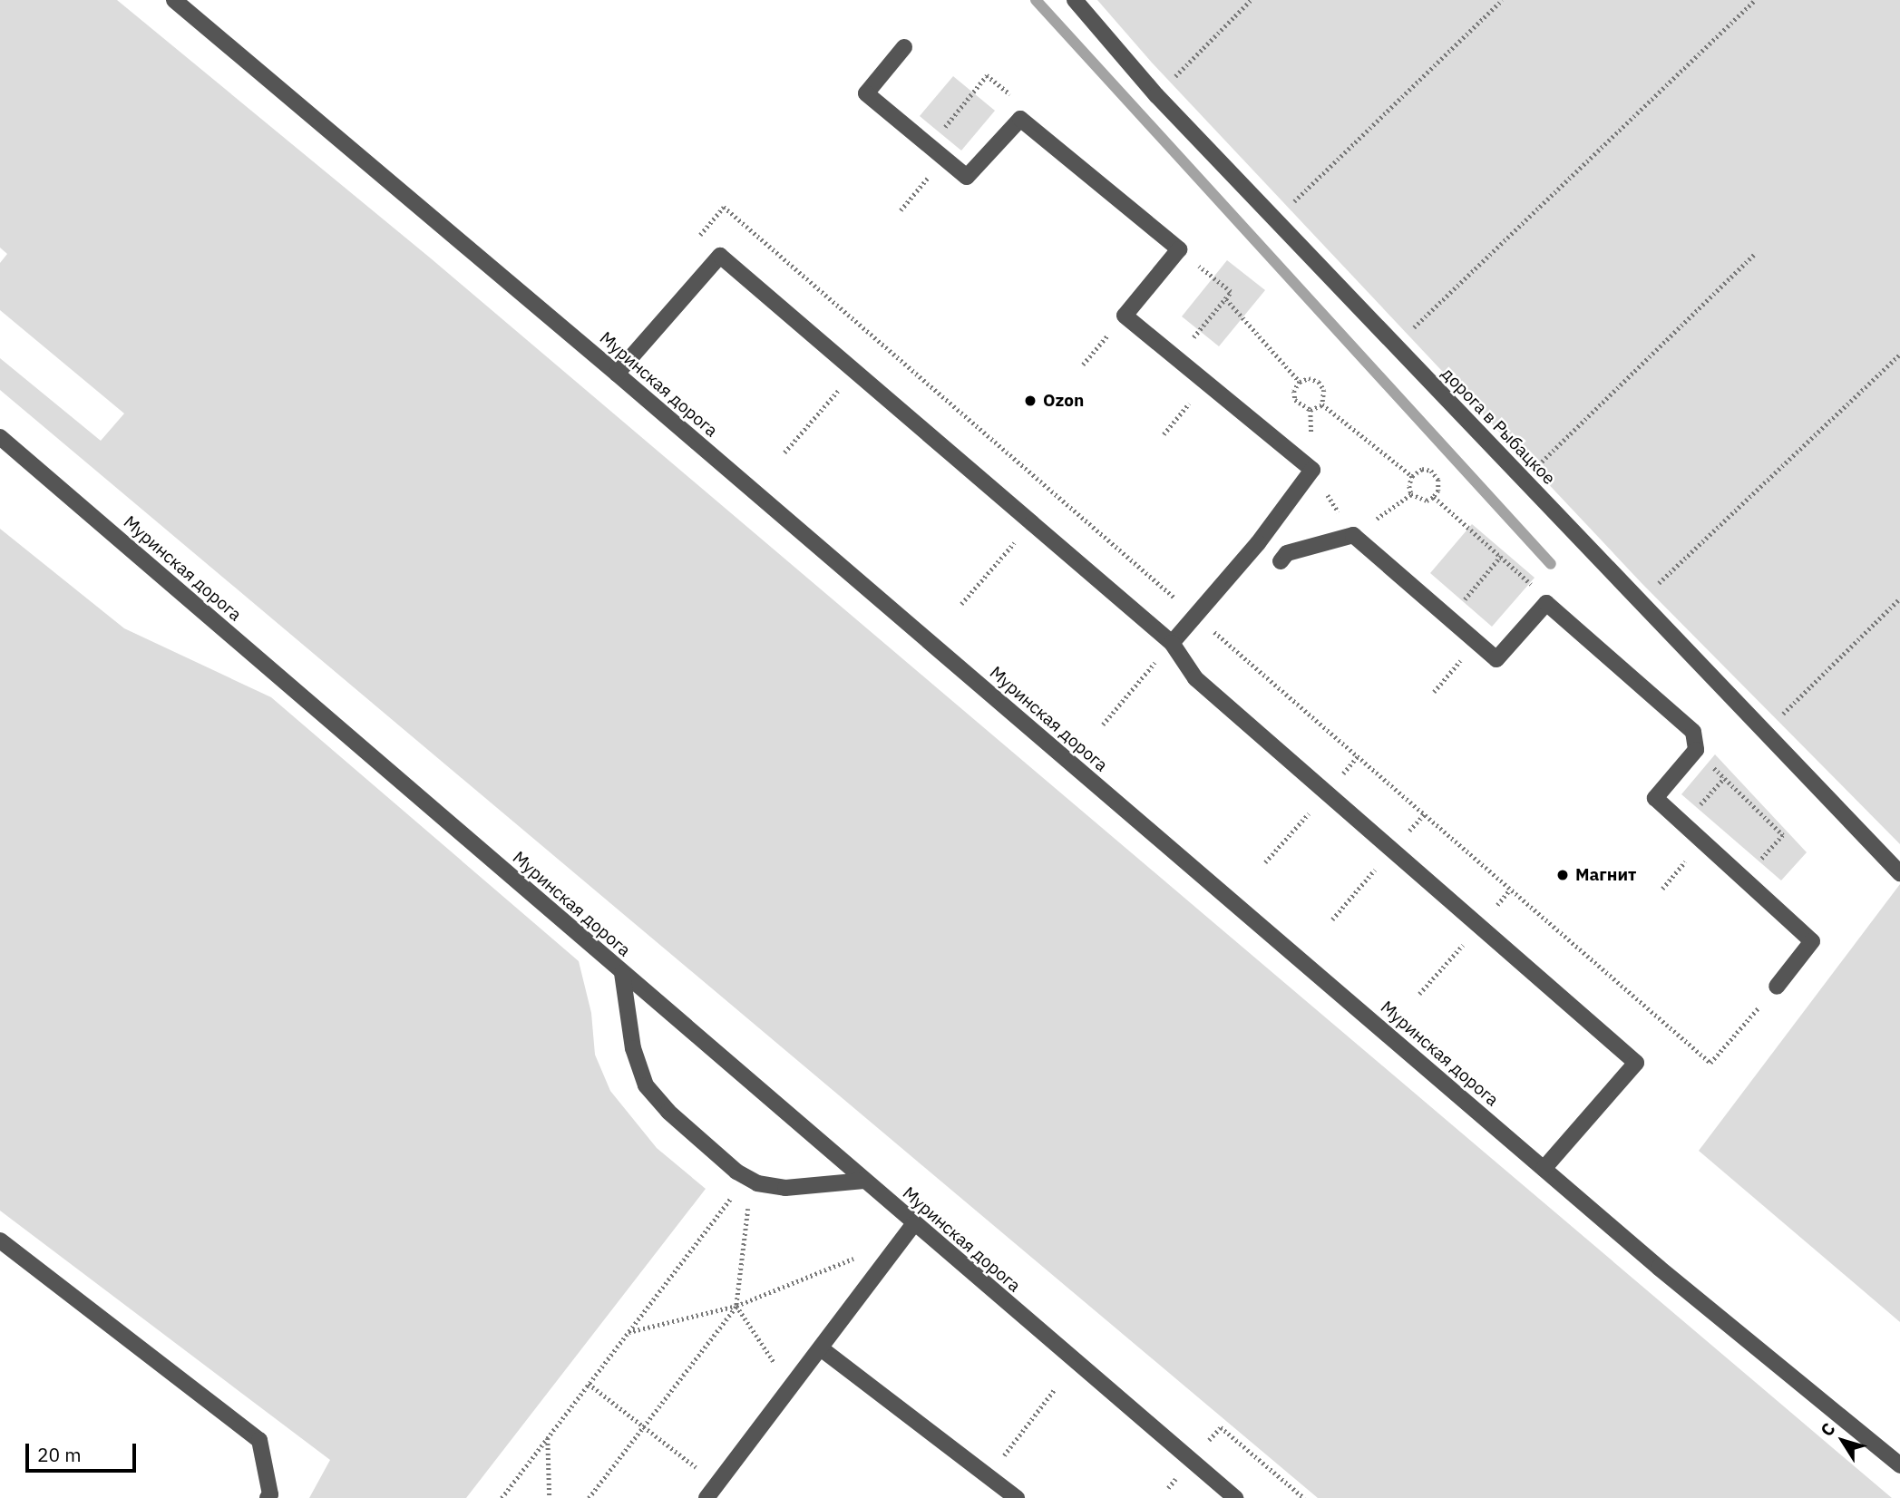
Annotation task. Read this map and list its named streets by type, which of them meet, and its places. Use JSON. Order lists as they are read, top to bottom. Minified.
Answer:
{"streets":{"street":["Муринская дорога","дорога в Рыбацкое"]},"places":["Ozon","Магнит"],"scale_bar":"20 m","north":"top left"}
